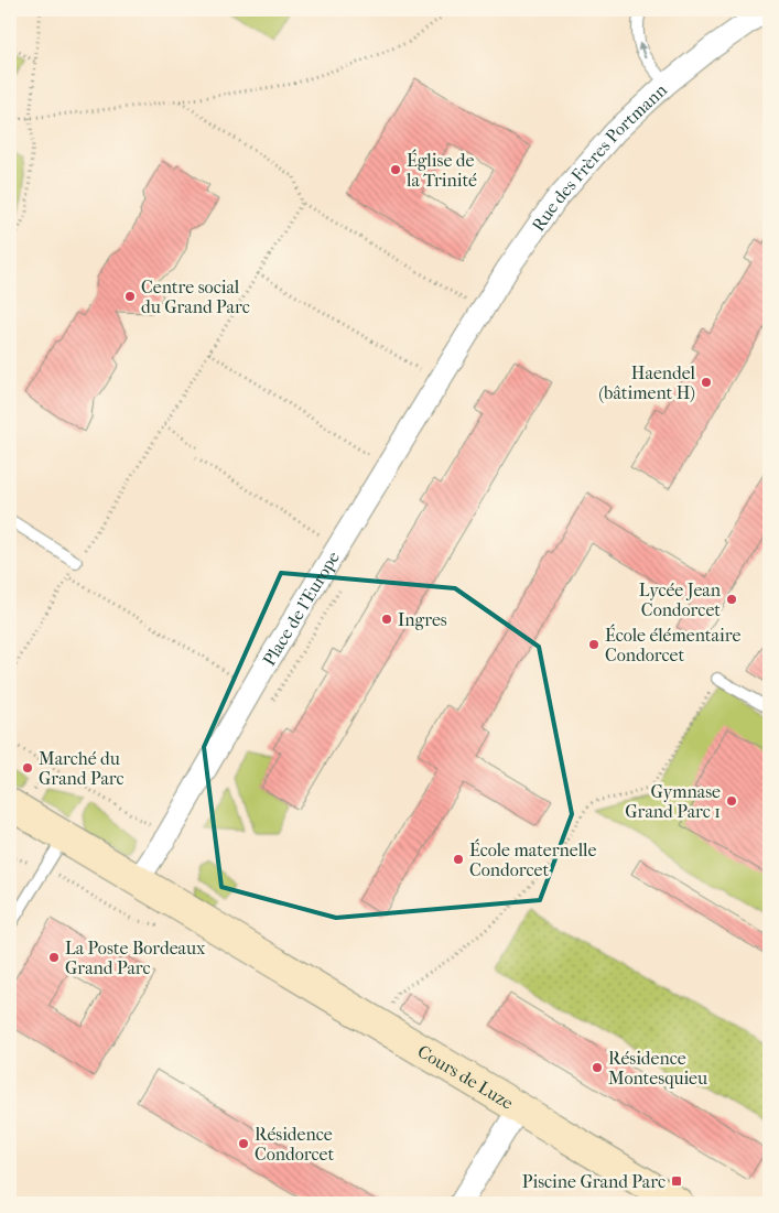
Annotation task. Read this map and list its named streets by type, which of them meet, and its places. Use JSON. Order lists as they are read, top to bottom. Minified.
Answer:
{"streets":{"street":["Rue des Frères Portmann","Place de l'Europe","Cours de Luze"]},"crossings":[["Rue des Frères Portmann","Place de l'Europe"],["Place de l'Europe","Cours de Luze"]],"places":{"other":["Église de la Trinité","Centre social du Grand Parc","Haendel (bâtiment H)","Lycée Jean Condorcet","Ingres","École élémentaire Condorcet","Marché du Grand Parc","Gymnase Grand Parc 1","École maternelle Condorcet","La Poste Bordeaux Grand Parc","Résidence Montesquieu","Résidence Condorcet"],"transit":["Piscine Grand Parc"]}}
